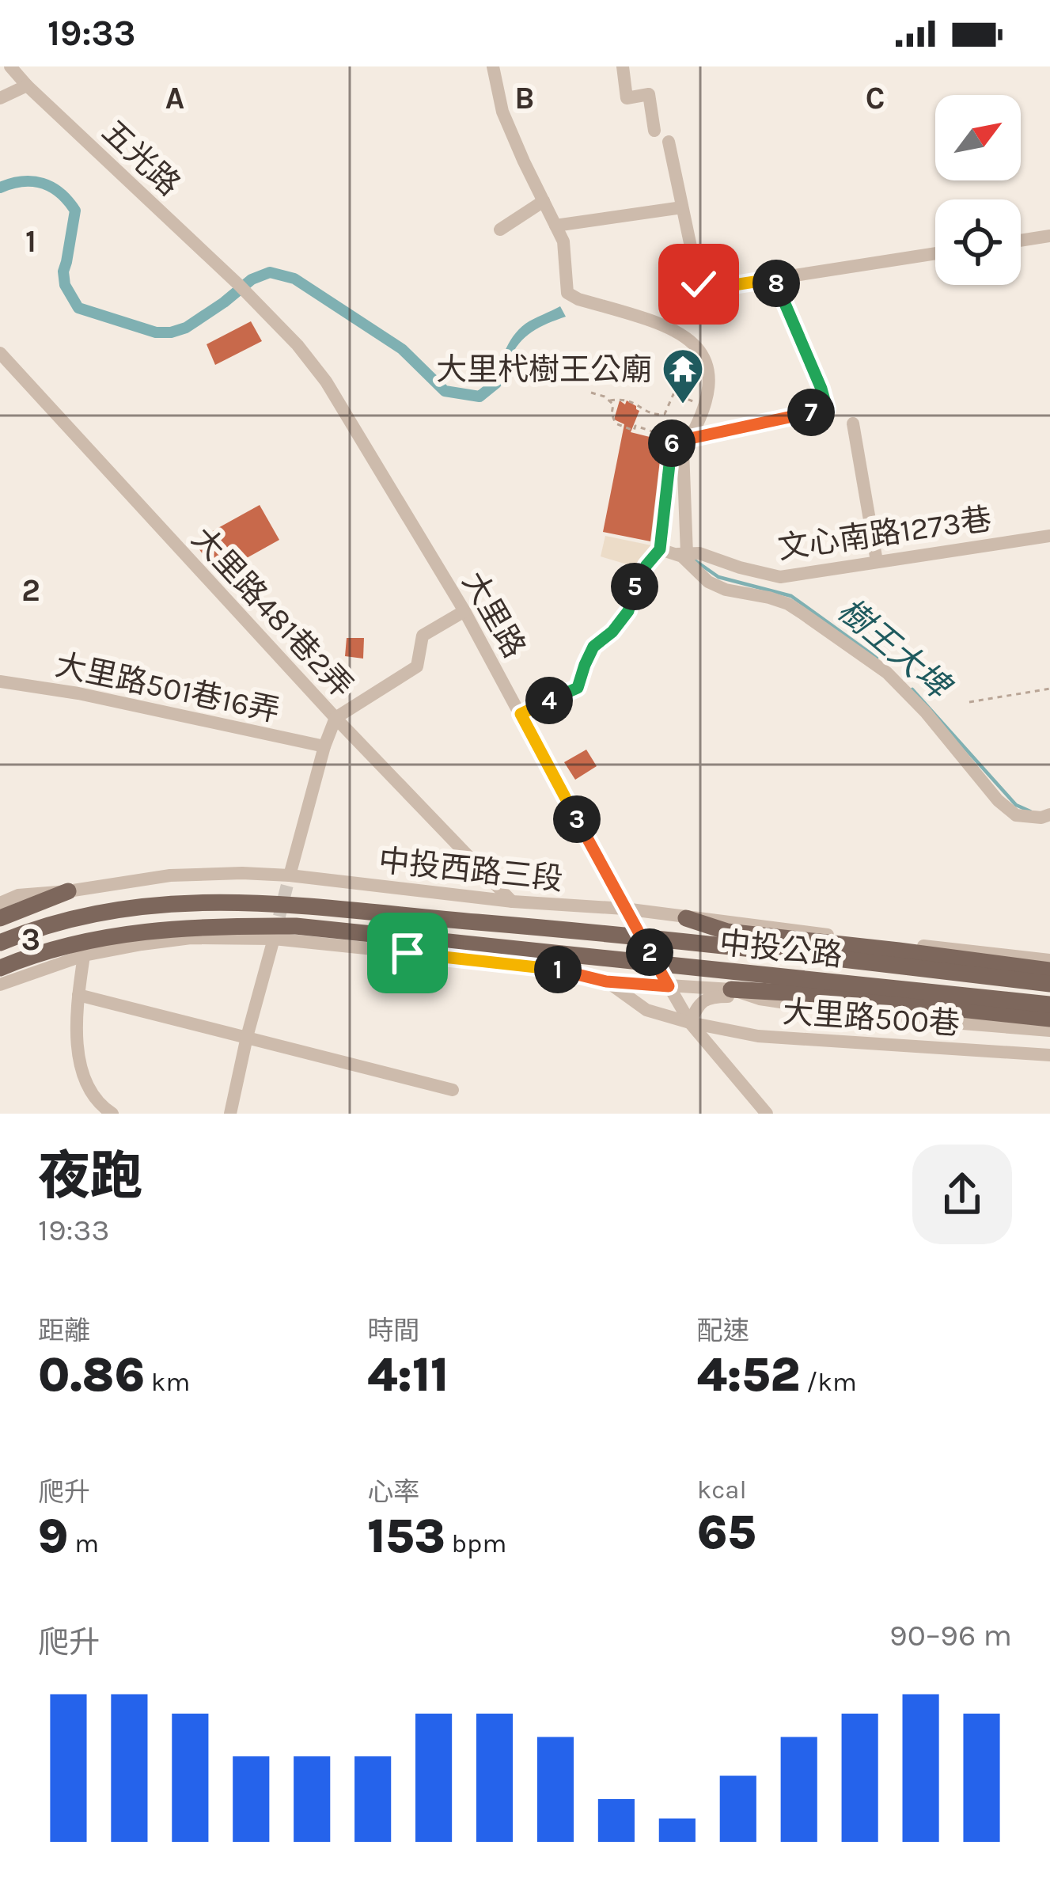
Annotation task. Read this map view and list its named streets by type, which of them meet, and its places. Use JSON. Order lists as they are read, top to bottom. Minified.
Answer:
{"streets":{"main road":["中投公路"],"street":["五光路","文心南路1273巷","大里路481巷2弄","大里路","大里路501巷16弄","中投西路三段","大里路500巷"]},"crossings":[["五光路","大里路"],["大里路481巷2弄","中投西路三段"],["大里路","中投西路三段"],["大里路","大里路500巷"]],"water":["樹王大埤"],"places":{"temple":["大里杙樹王公廟"]},"north":"top right","page":{"status":"19:33","pins":["8","7","6","5","4","3","2","1"],"heading":["夜跑","19:33"],"stats":[["距離","0.86 km"],["時間","4:11"],["配速","4:52 /km"],["爬升","9 m"],["心率","153 bpm"],["kcal","65"]],"chart":["爬升","90–96 m"]},"grid":{"columns":["A","B","C"],"rows":["1","2","3"]}}
